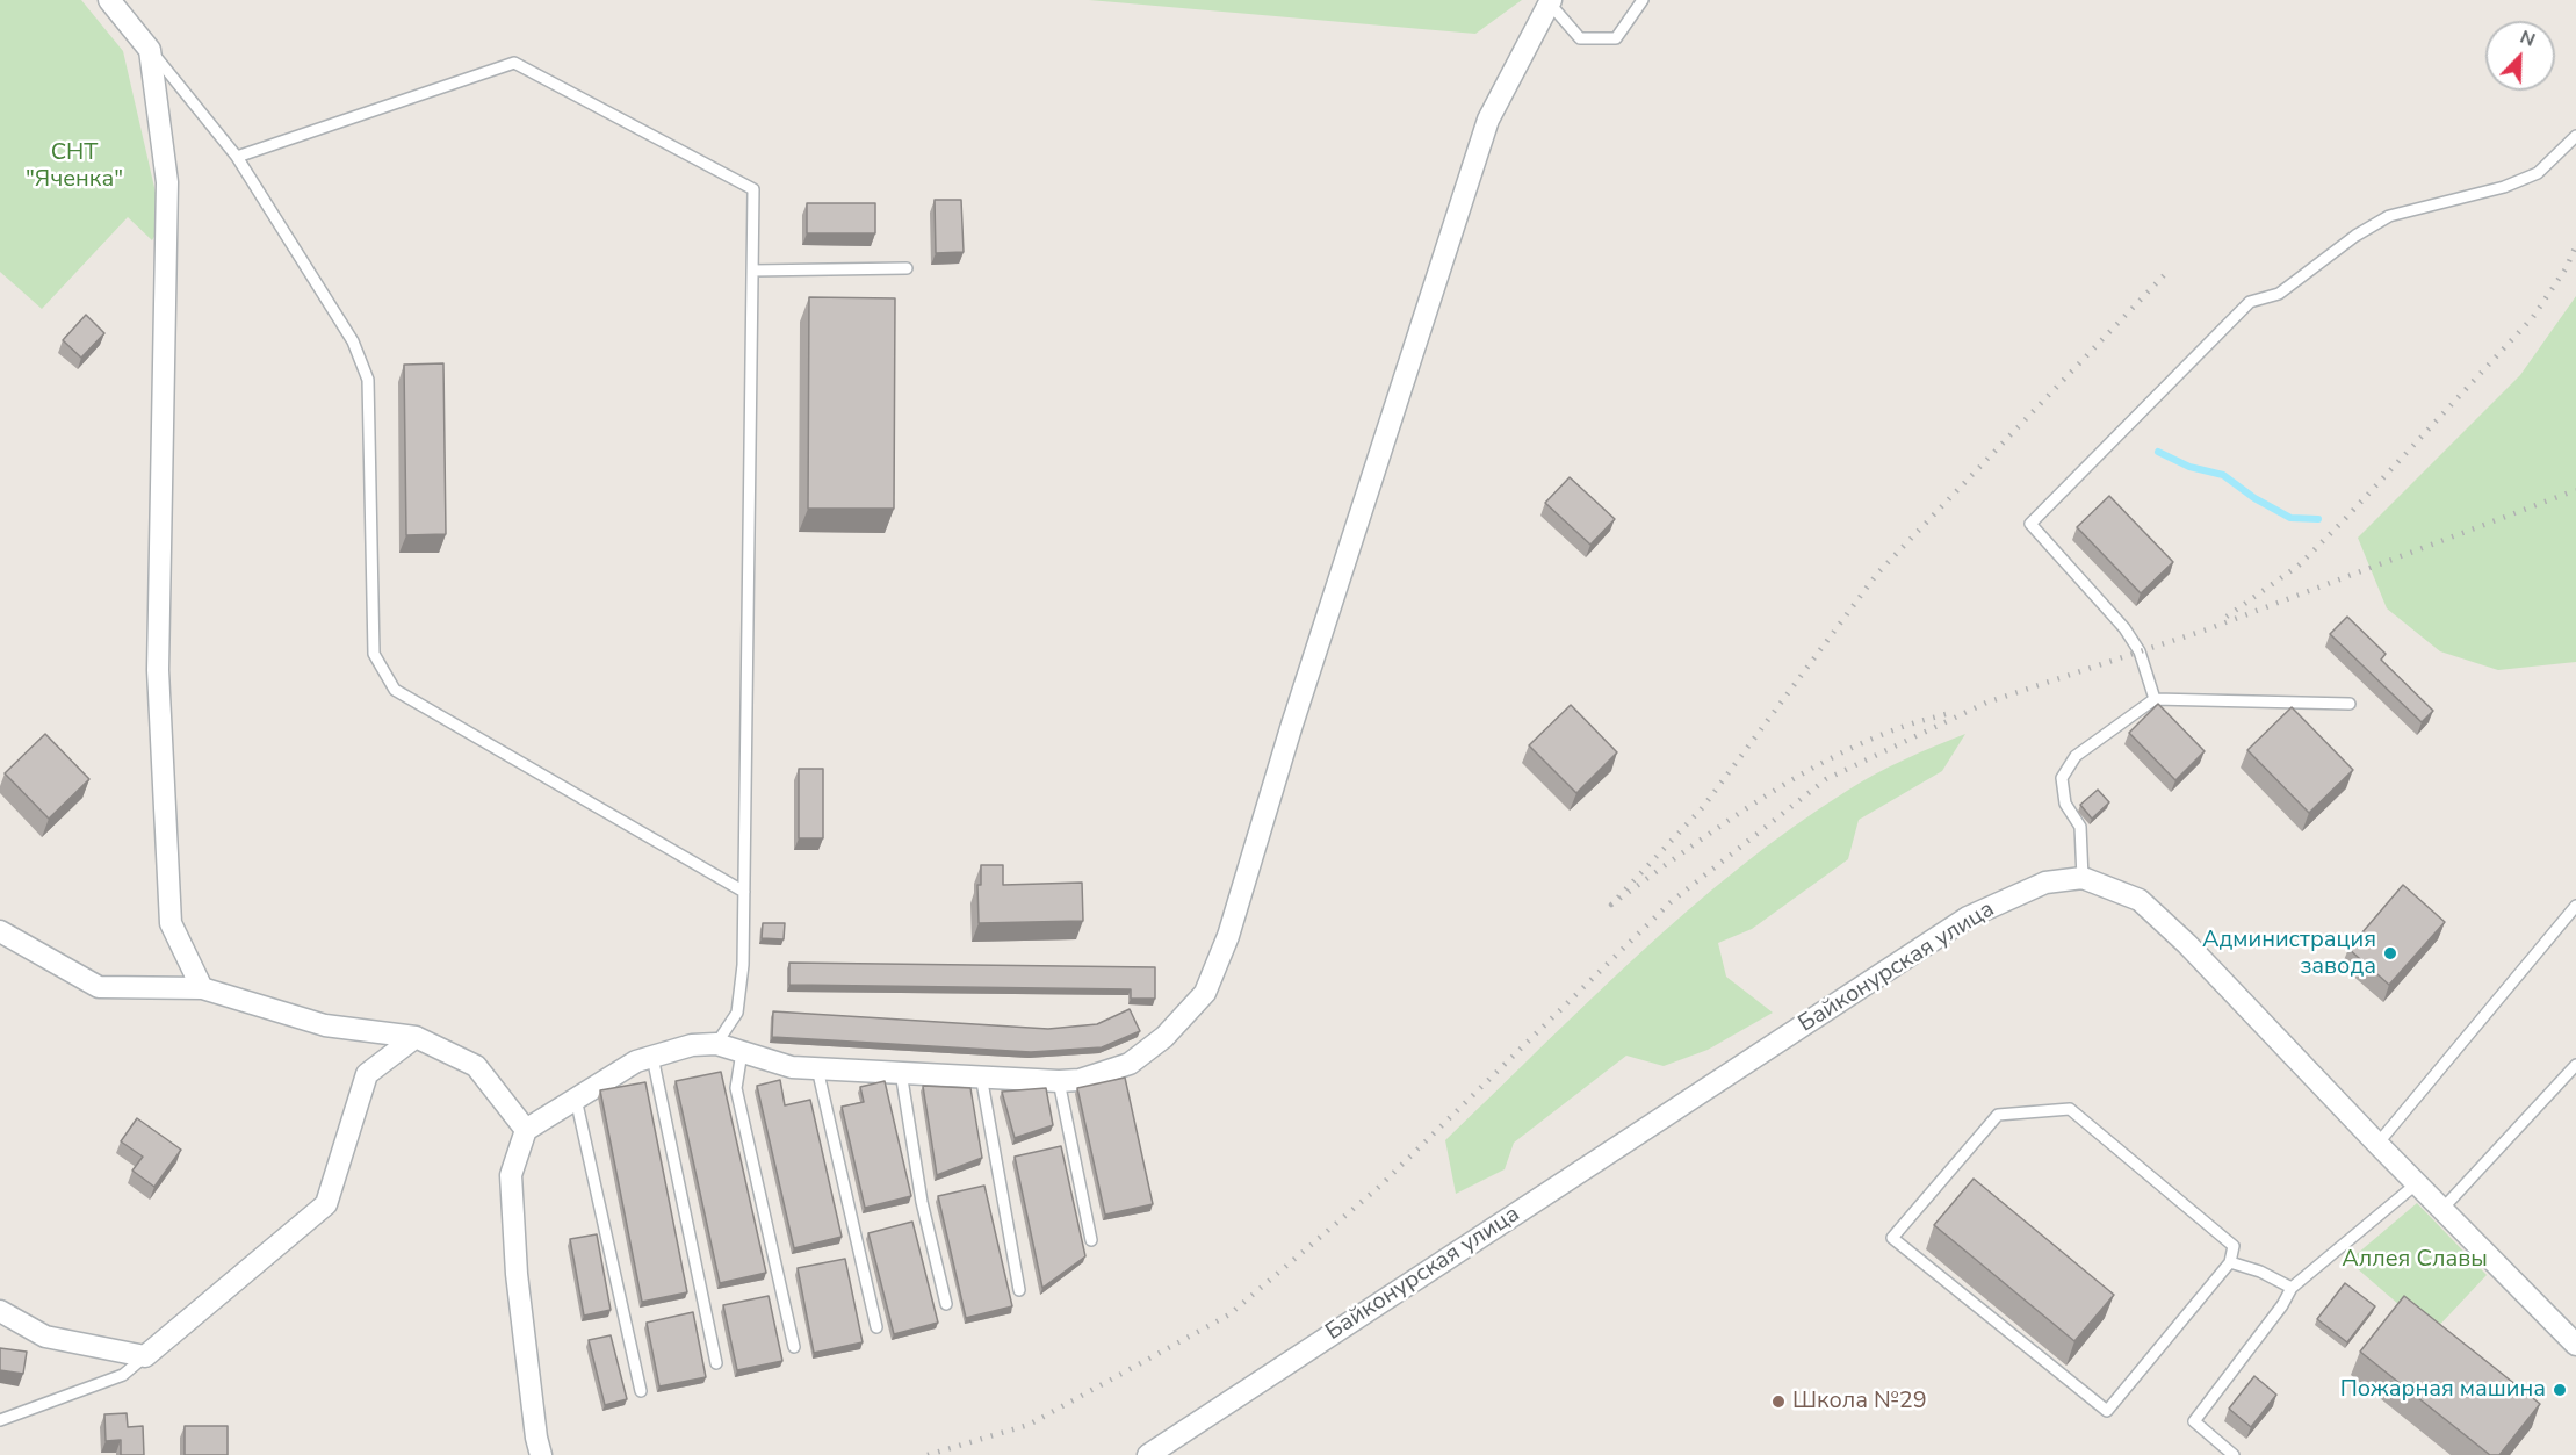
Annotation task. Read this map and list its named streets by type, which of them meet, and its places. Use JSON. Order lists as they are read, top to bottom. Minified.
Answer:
{"streets":{"street":["Байконурская улица"]},"parks":["СНТ \"Яченка\"","Аллея Славы"],"places":["Администрация завода","Пожарная машина","Школа №29"],"north":"top right"}
